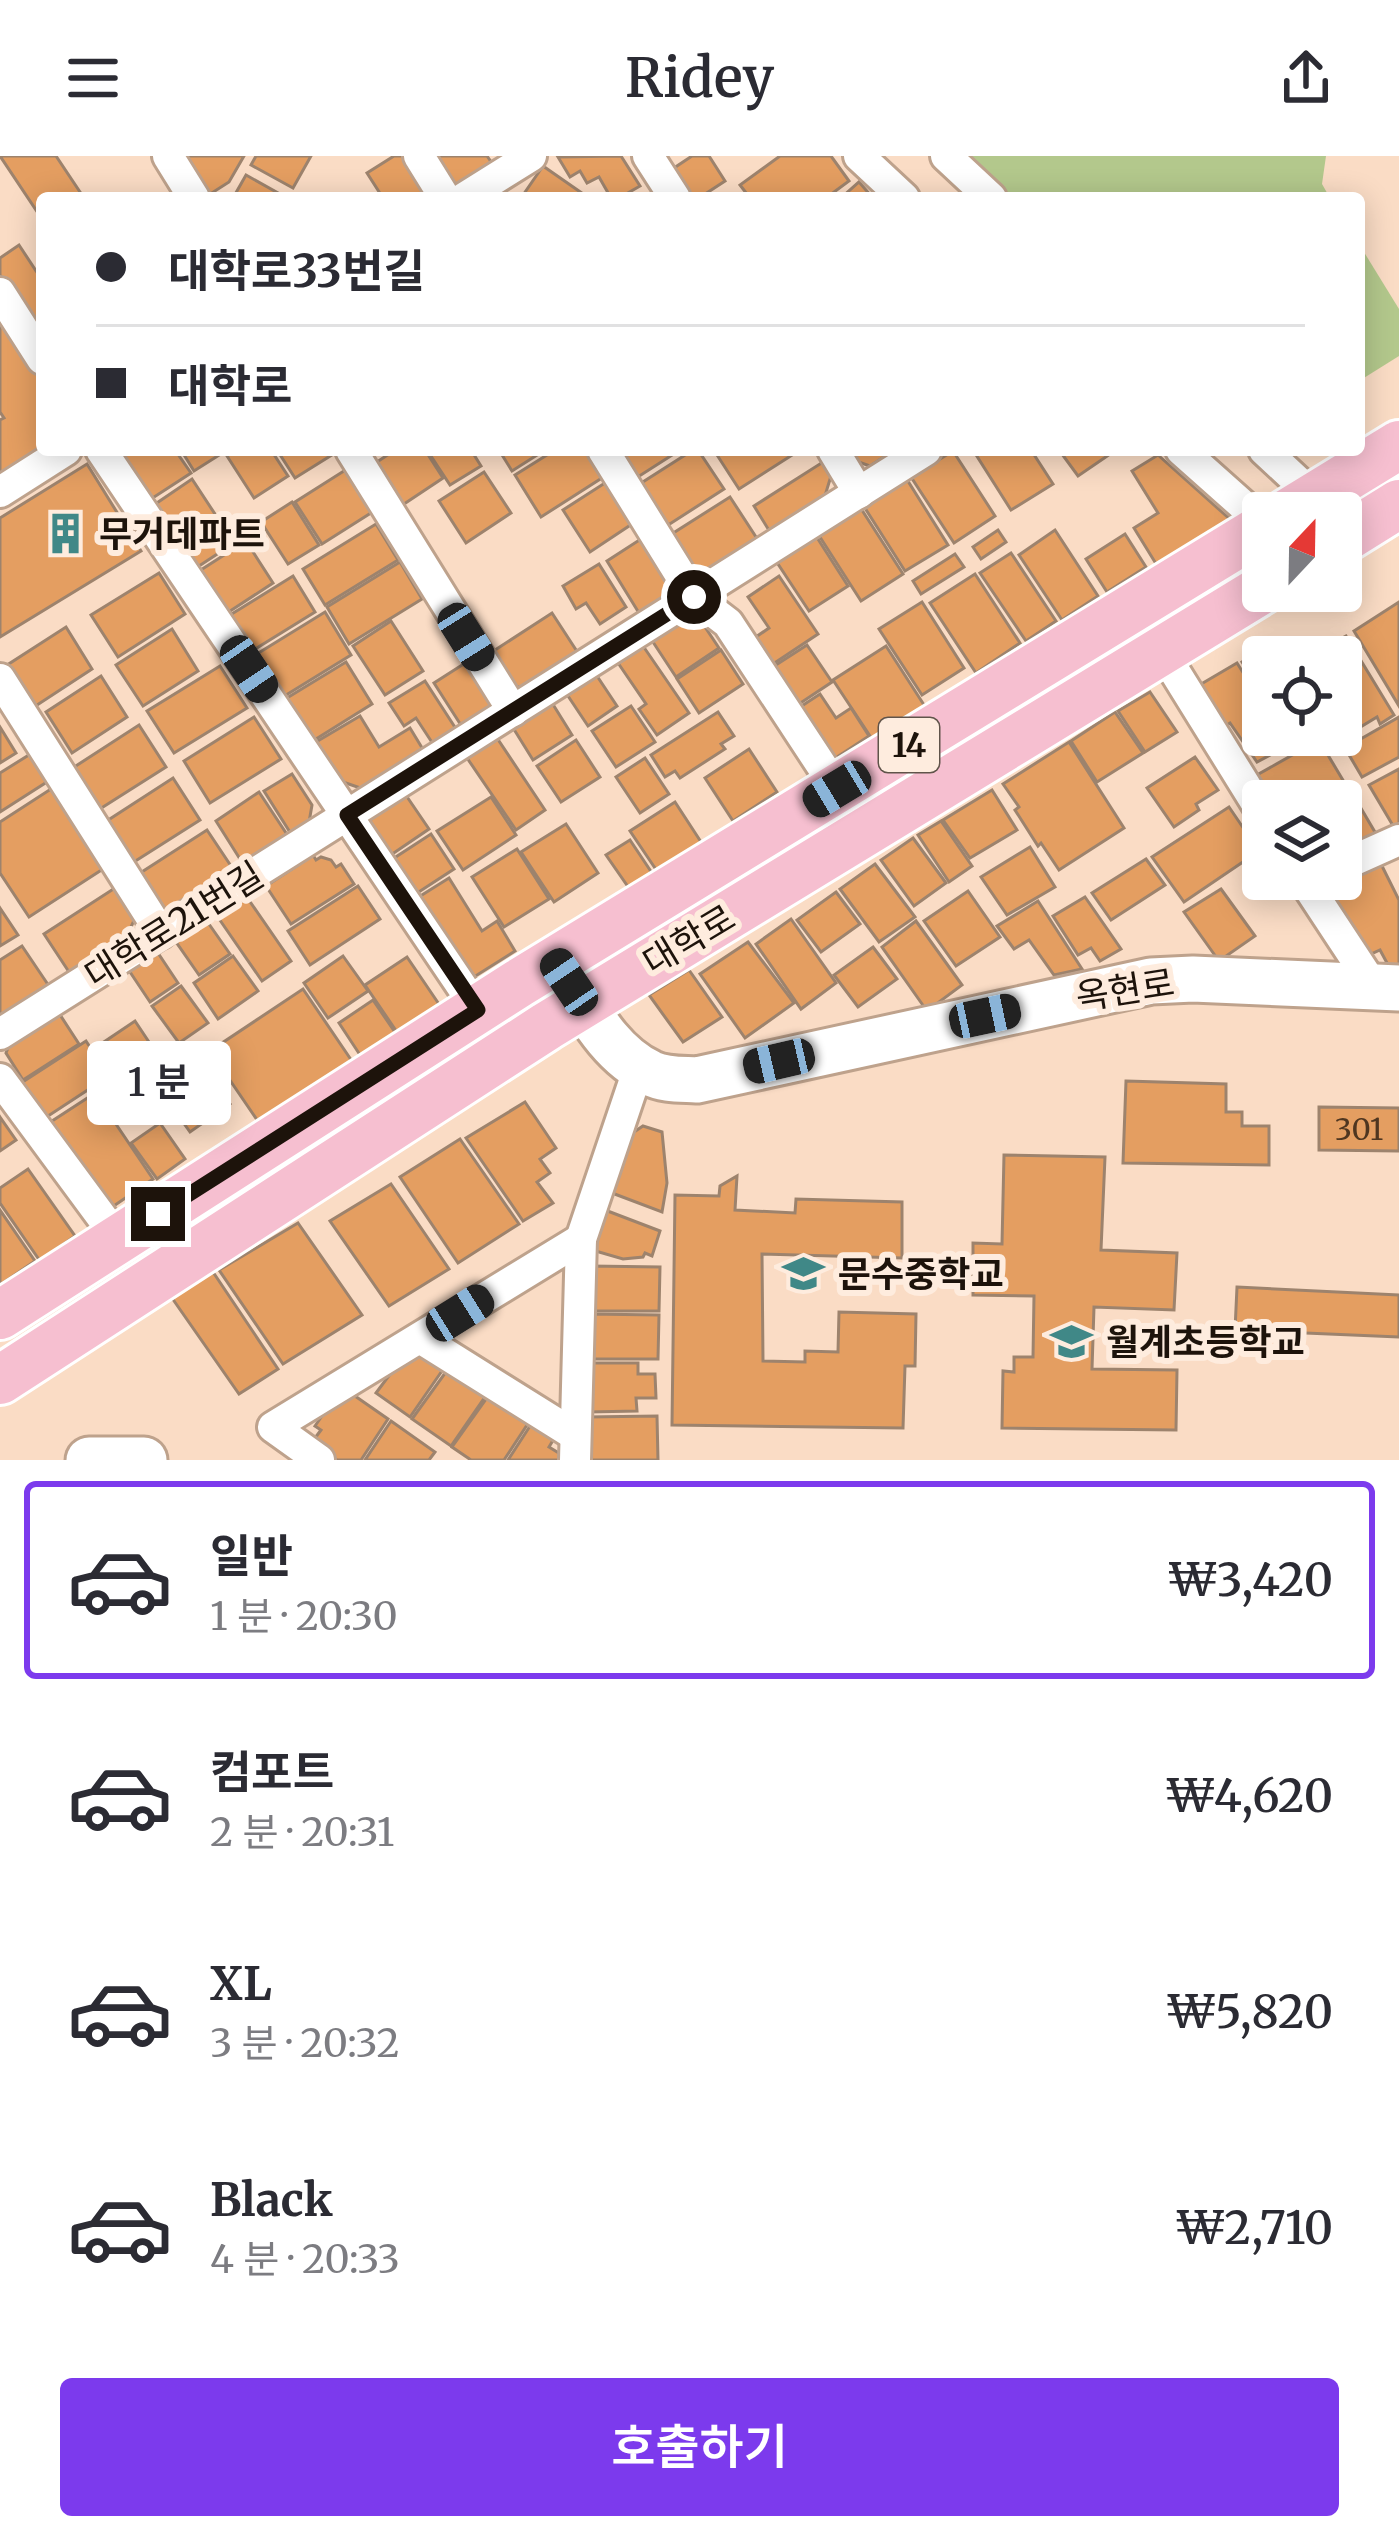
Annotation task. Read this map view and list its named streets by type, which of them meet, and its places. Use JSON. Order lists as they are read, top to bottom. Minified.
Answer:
{"streets":{"main road":["14","대학로","옥현로"],"street":["대학로21번길"]},"places":{"building":["무거데파트"],"school or university":["문수중학교","월계초등학교"]},"house_numbers":["301"],"north":"top","page":{"header":"Ridey","banner":["대학로33번길","대학로"],"bubble":"1 분","list":[{"name":"일반","note":"1 분 · 20:30","value":"₩3,420"},{"name":"컴포트","note":"2 분 · 20:31","value":"₩4,620"},{"name":"XL","note":"3 분 · 20:32","value":"₩5,820"},{"name":"Black","note":"4 분 · 20:33","value":"₩2,710"}],"buttons":"호출하기"}}
